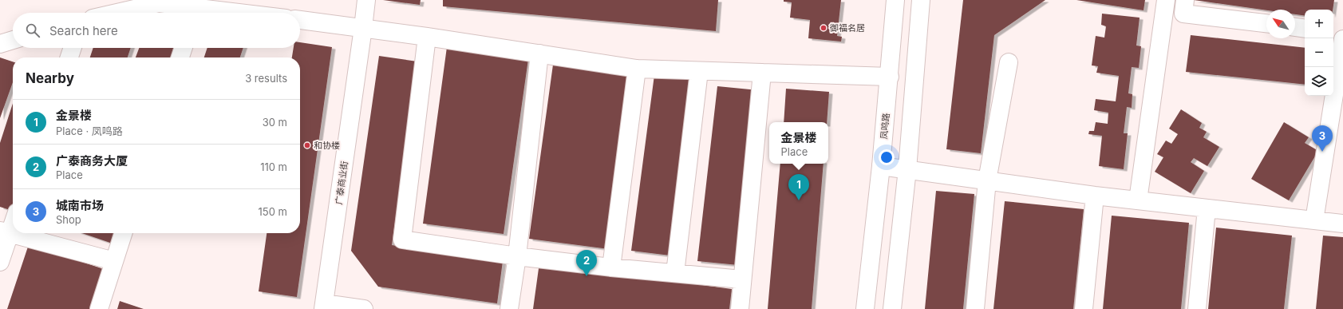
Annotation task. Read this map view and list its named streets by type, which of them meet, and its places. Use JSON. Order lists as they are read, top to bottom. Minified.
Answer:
{"streets":{"street":["凤鸣路","广泰商业街"]},"places":["御福名居","和协楼"],"north":"top left","page":{"map_buttons":["+","−"],"search":"Search here","heading":["Nearby","3 results"],"list":[{"mark":"1","name":"金景楼","note":"Place · 凤鸣路","value":"30 m"},{"mark":"2","name":"广泰商务大厦","note":"Place","value":"110 m"},{"mark":"3","name":"城南市场","note":"Shop","value":"150 m"}],"popup":["金景楼","Place"],"pins":["3","1","2"]}}
